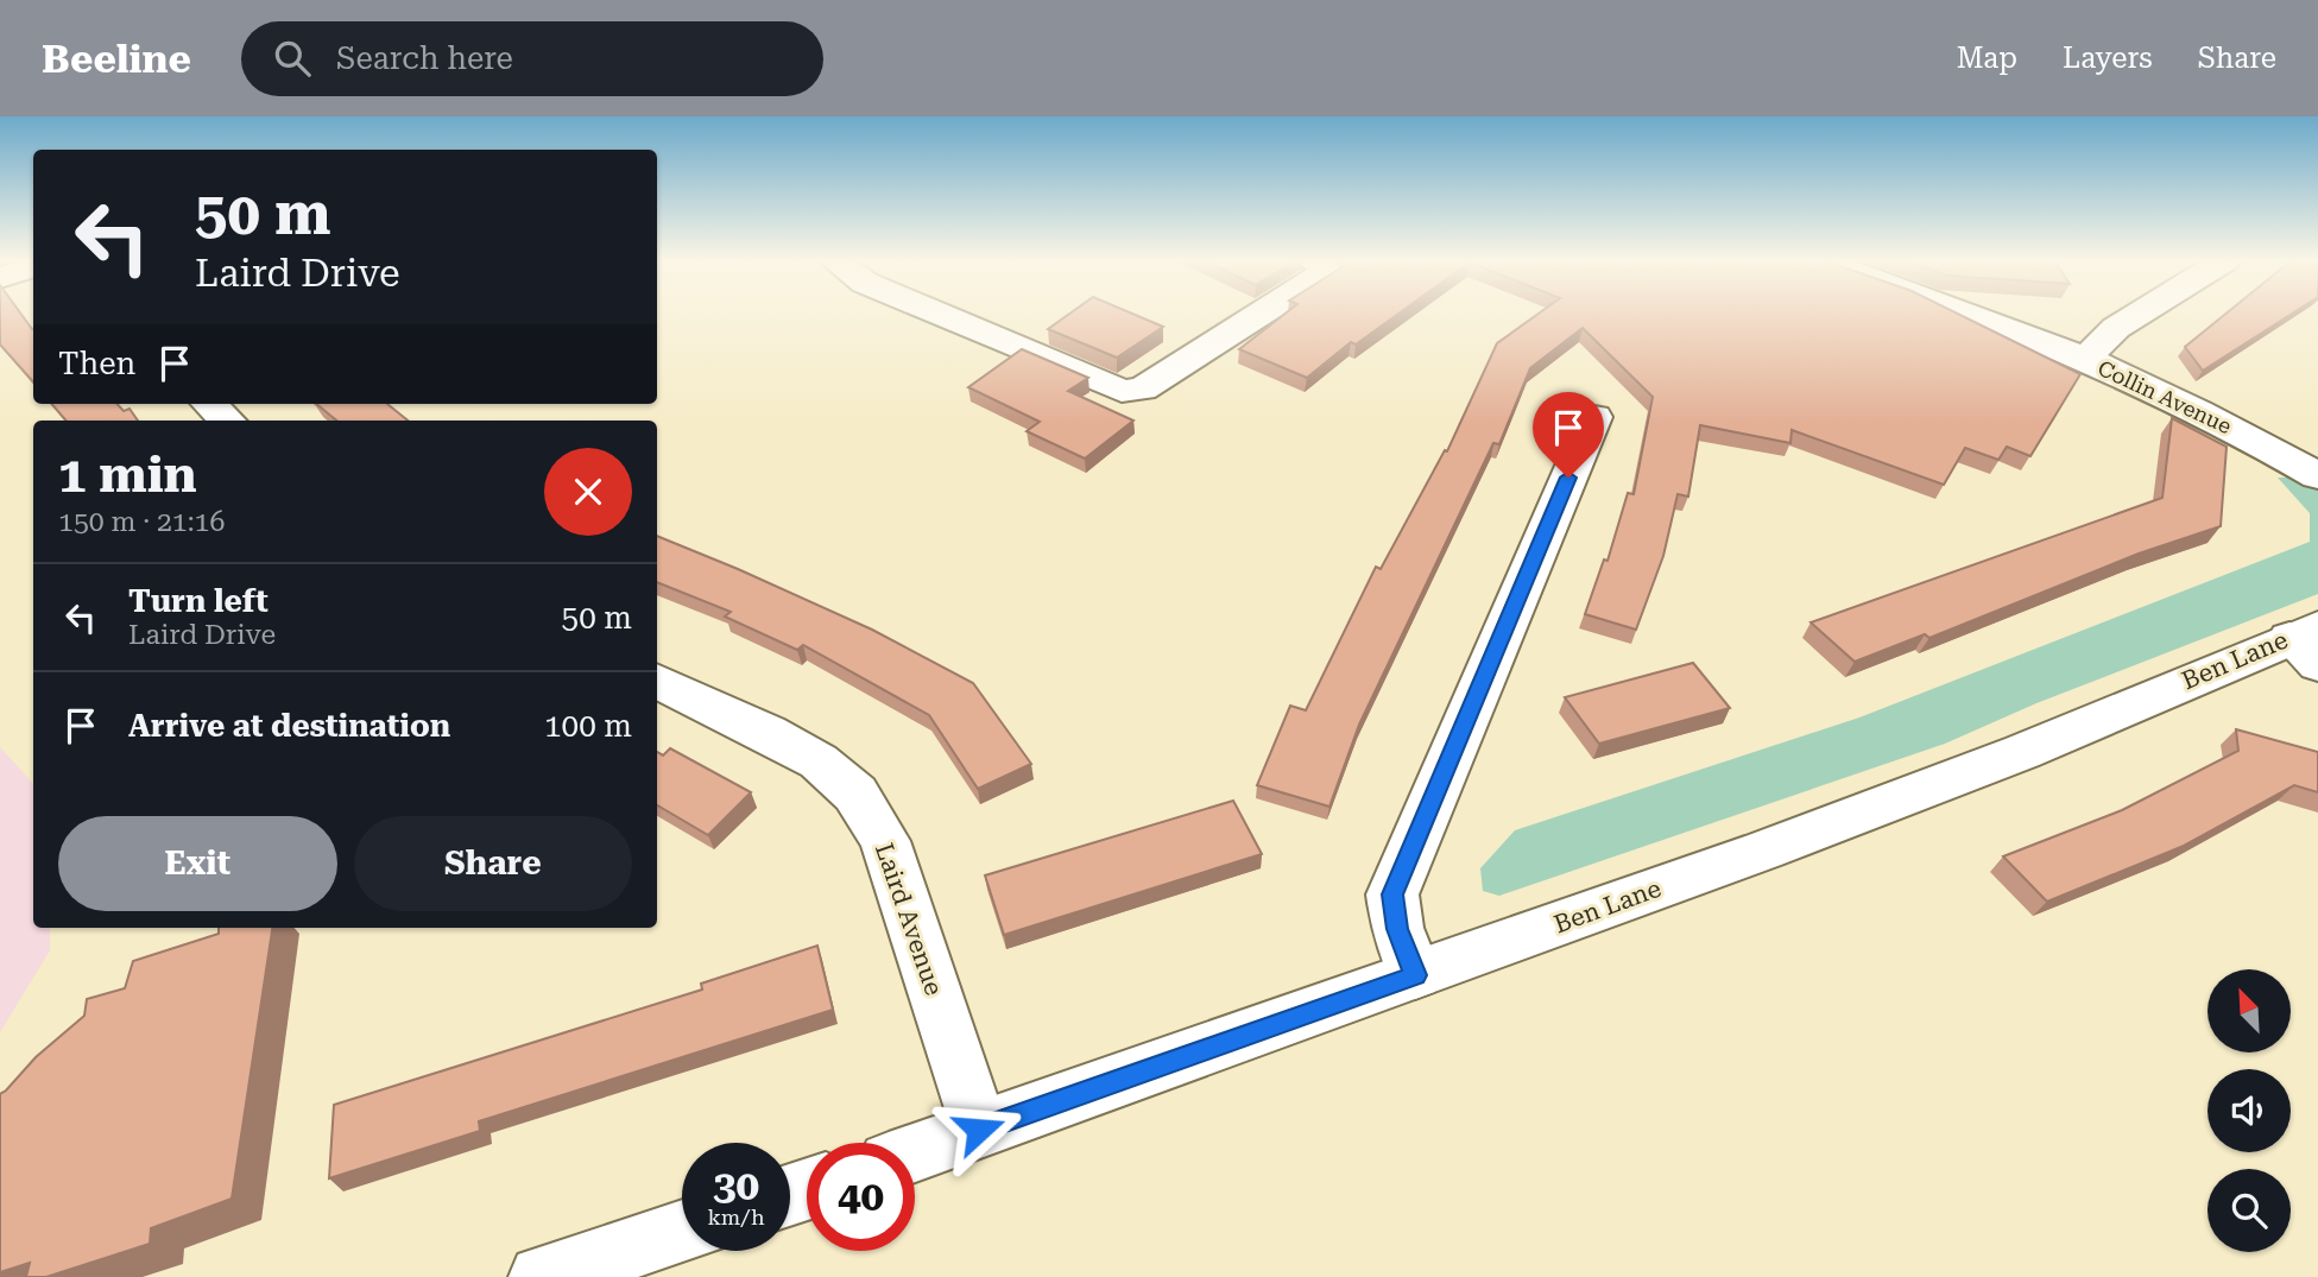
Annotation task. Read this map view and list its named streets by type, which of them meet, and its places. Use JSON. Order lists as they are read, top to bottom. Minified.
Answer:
{"streets":{"street":["Collin Avenue","Ben Lane","Laird Avenue"]},"crossings":[["Ben Lane","Laird Avenue"]],"north":"top left","page":{"header":"Beeline","search":"Search here","nav":["Map","Layers","Share"],"turn":["50 m","Laird Drive"],"then":"Then","heading":["1 min","150 m · 21:16"],"list":[{"name":"Turn left","note":"Laird Drive","value":"50 m"},{"name":"Arrive at destination","value":"100 m"}],"buttons":["Exit","Share"],"speed":"30 km/h","limit":"40"}}
